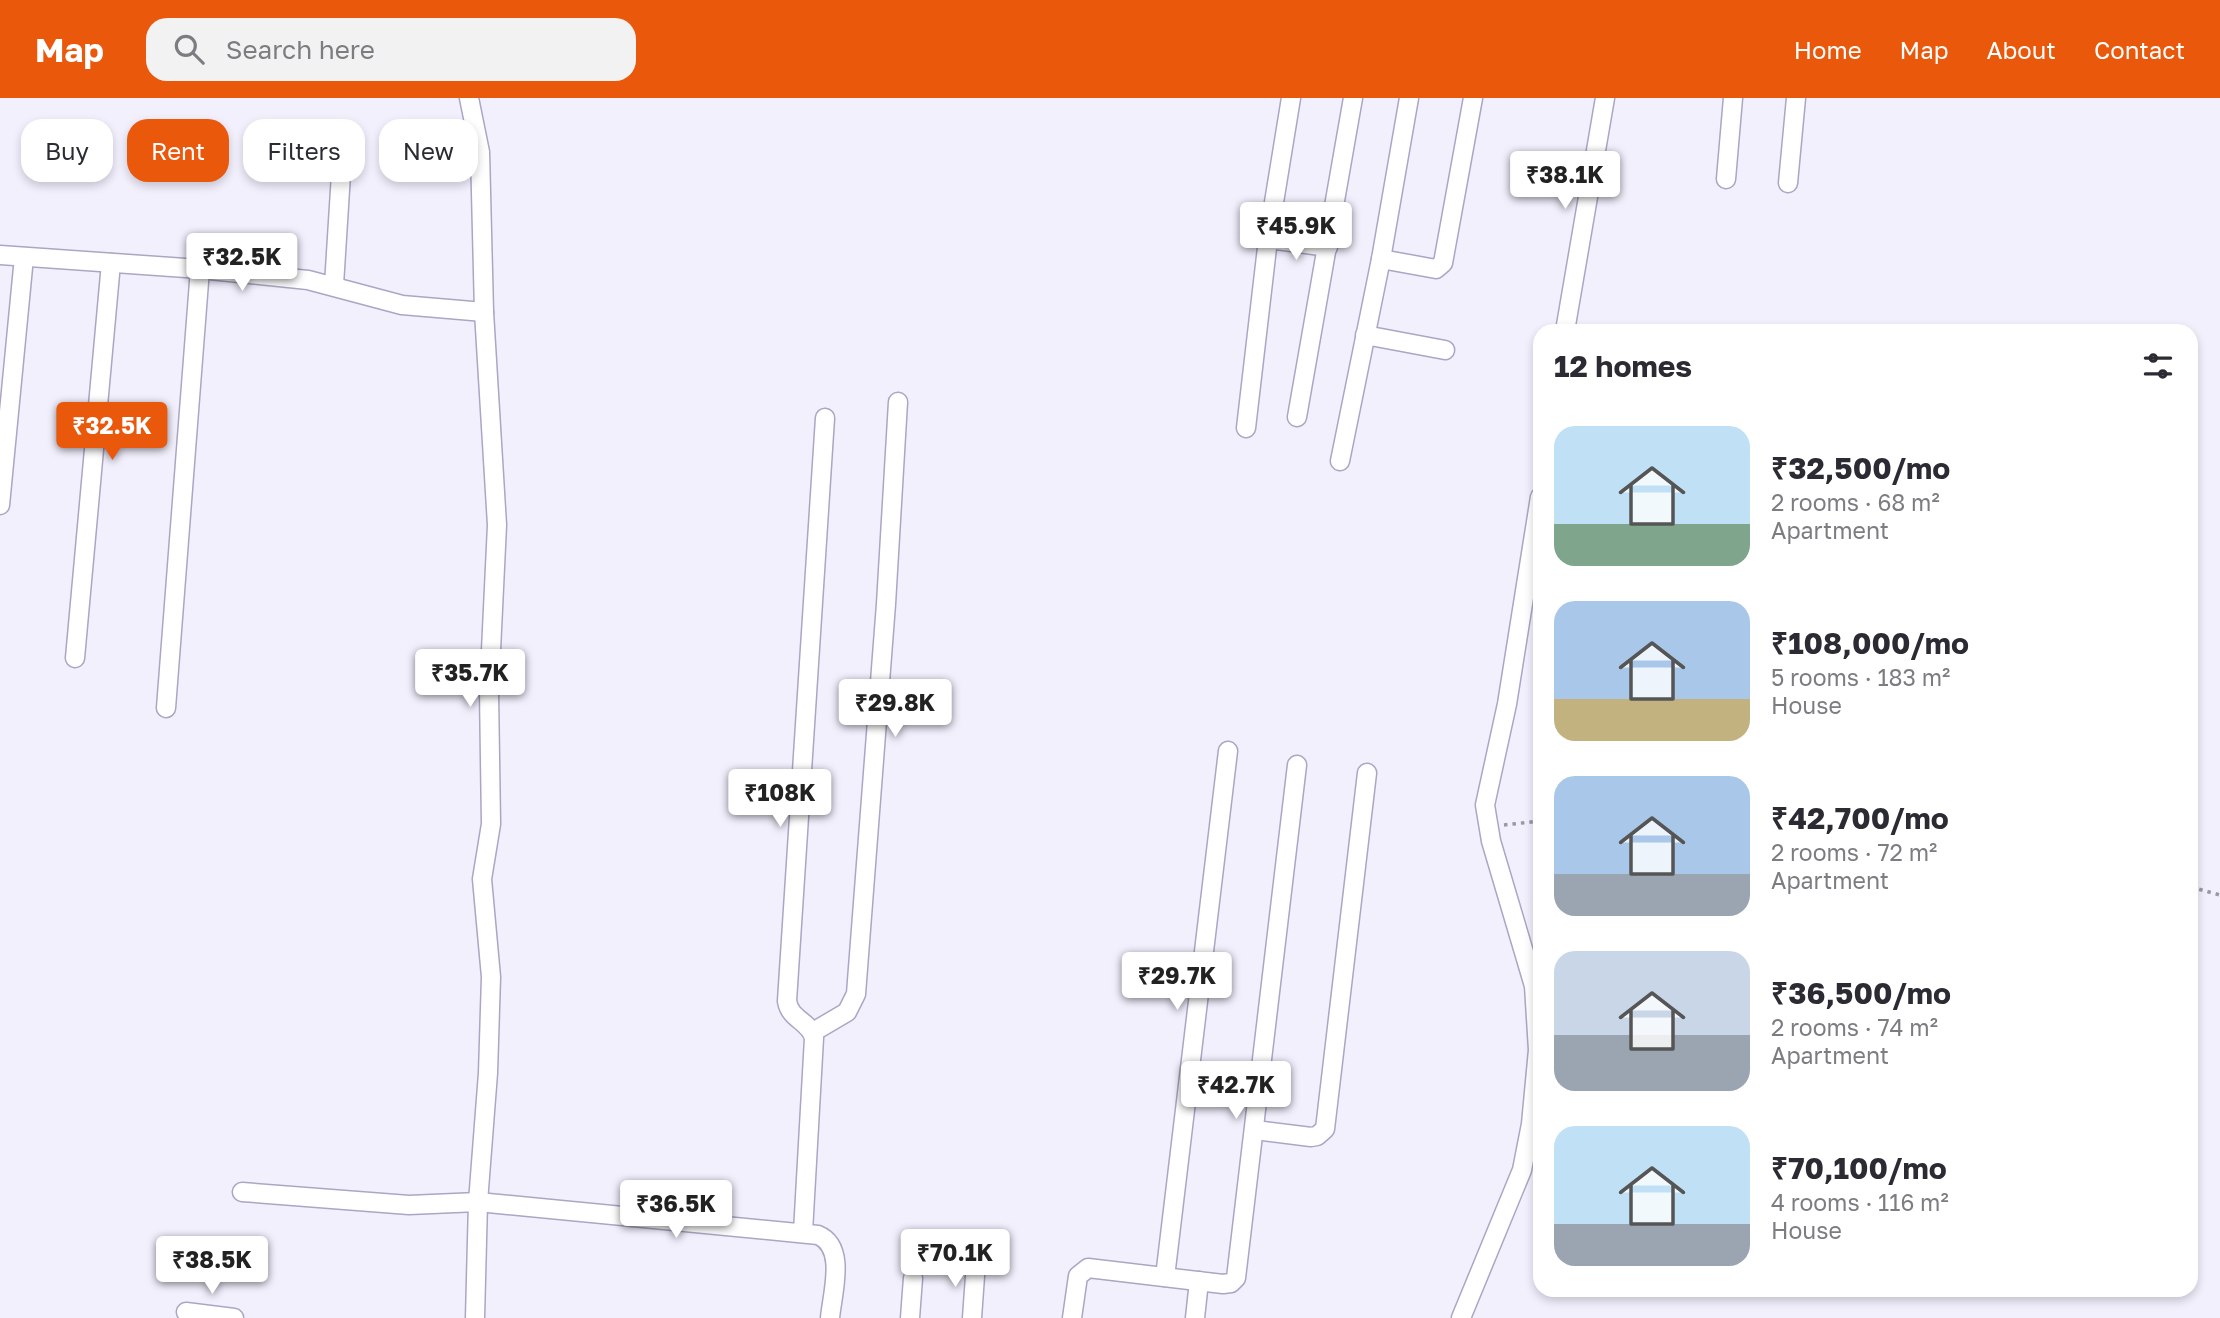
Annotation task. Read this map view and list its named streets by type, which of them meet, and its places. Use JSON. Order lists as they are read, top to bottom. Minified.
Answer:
{"page":{"header":"Map","search":"Search here","nav":["Home","Map","About","Contact"],"chip":["Buy","Rent","Filters","New"],"price":["₹38.1K","₹45.9K","₹32.5K","₹32.5K","₹35.7K","₹29.8K","₹108K","₹29.7K","₹42.7K","₹36.5K","₹70.1K","₹38.5K"],"heading":"12 homes","list":[{"name":"₹32,500/mo","note":"2 rooms · 68 m² · Apartment"},{"name":"₹108,000/mo","note":"5 rooms · 183 m² · House"},{"name":"₹42,700/mo","note":"2 rooms · 72 m² · Apartment"},{"name":"₹36,500/mo","note":"2 rooms · 74 m² · Apartment"},{"name":"₹70,100/mo","note":"4 rooms · 116 m² · House"}]}}
